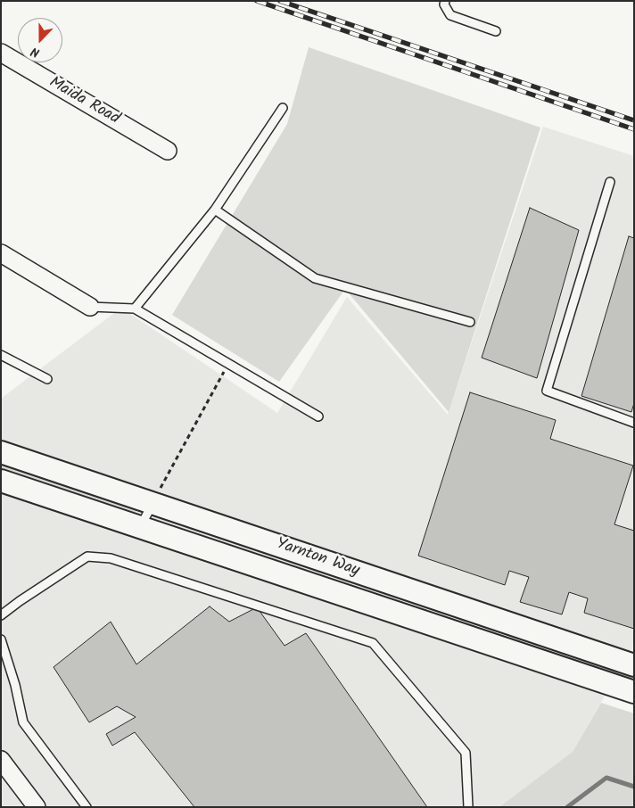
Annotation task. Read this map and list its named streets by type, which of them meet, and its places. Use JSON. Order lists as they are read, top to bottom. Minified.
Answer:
{"streets":{"street":["Maida Road","Yarnton Way"]},"north":"bottom"}
